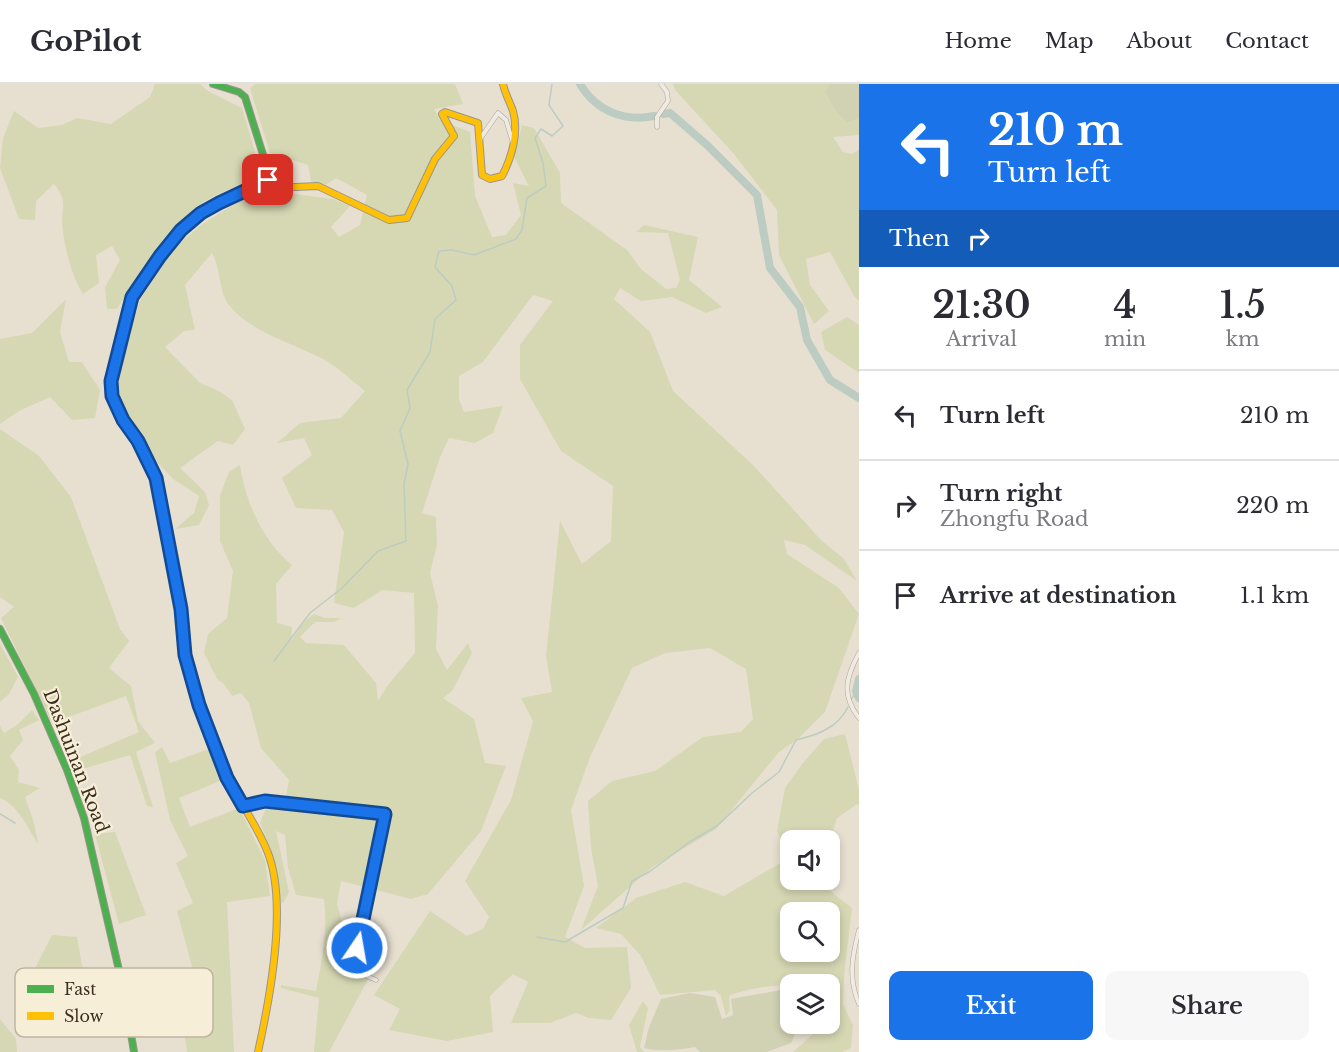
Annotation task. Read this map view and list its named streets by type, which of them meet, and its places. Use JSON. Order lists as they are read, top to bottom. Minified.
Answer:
{"streets":{"street":["Dashuinan Road"]},"legend":["Fast","Slow"],"page":{"header":"GoPilot","nav":["Home","Map","About","Contact"],"turn":["210 m","Turn left"],"then":"Then","eta":["21:30","Arrival","4","min","1.5","km"],"list":[{"name":"Turn left","value":"210 m"},{"name":"Turn right","note":"Zhongfu Road","value":"220 m"},{"name":"Arrive at destination","value":"1.1 km"}],"buttons":["Exit","Share"]}}
